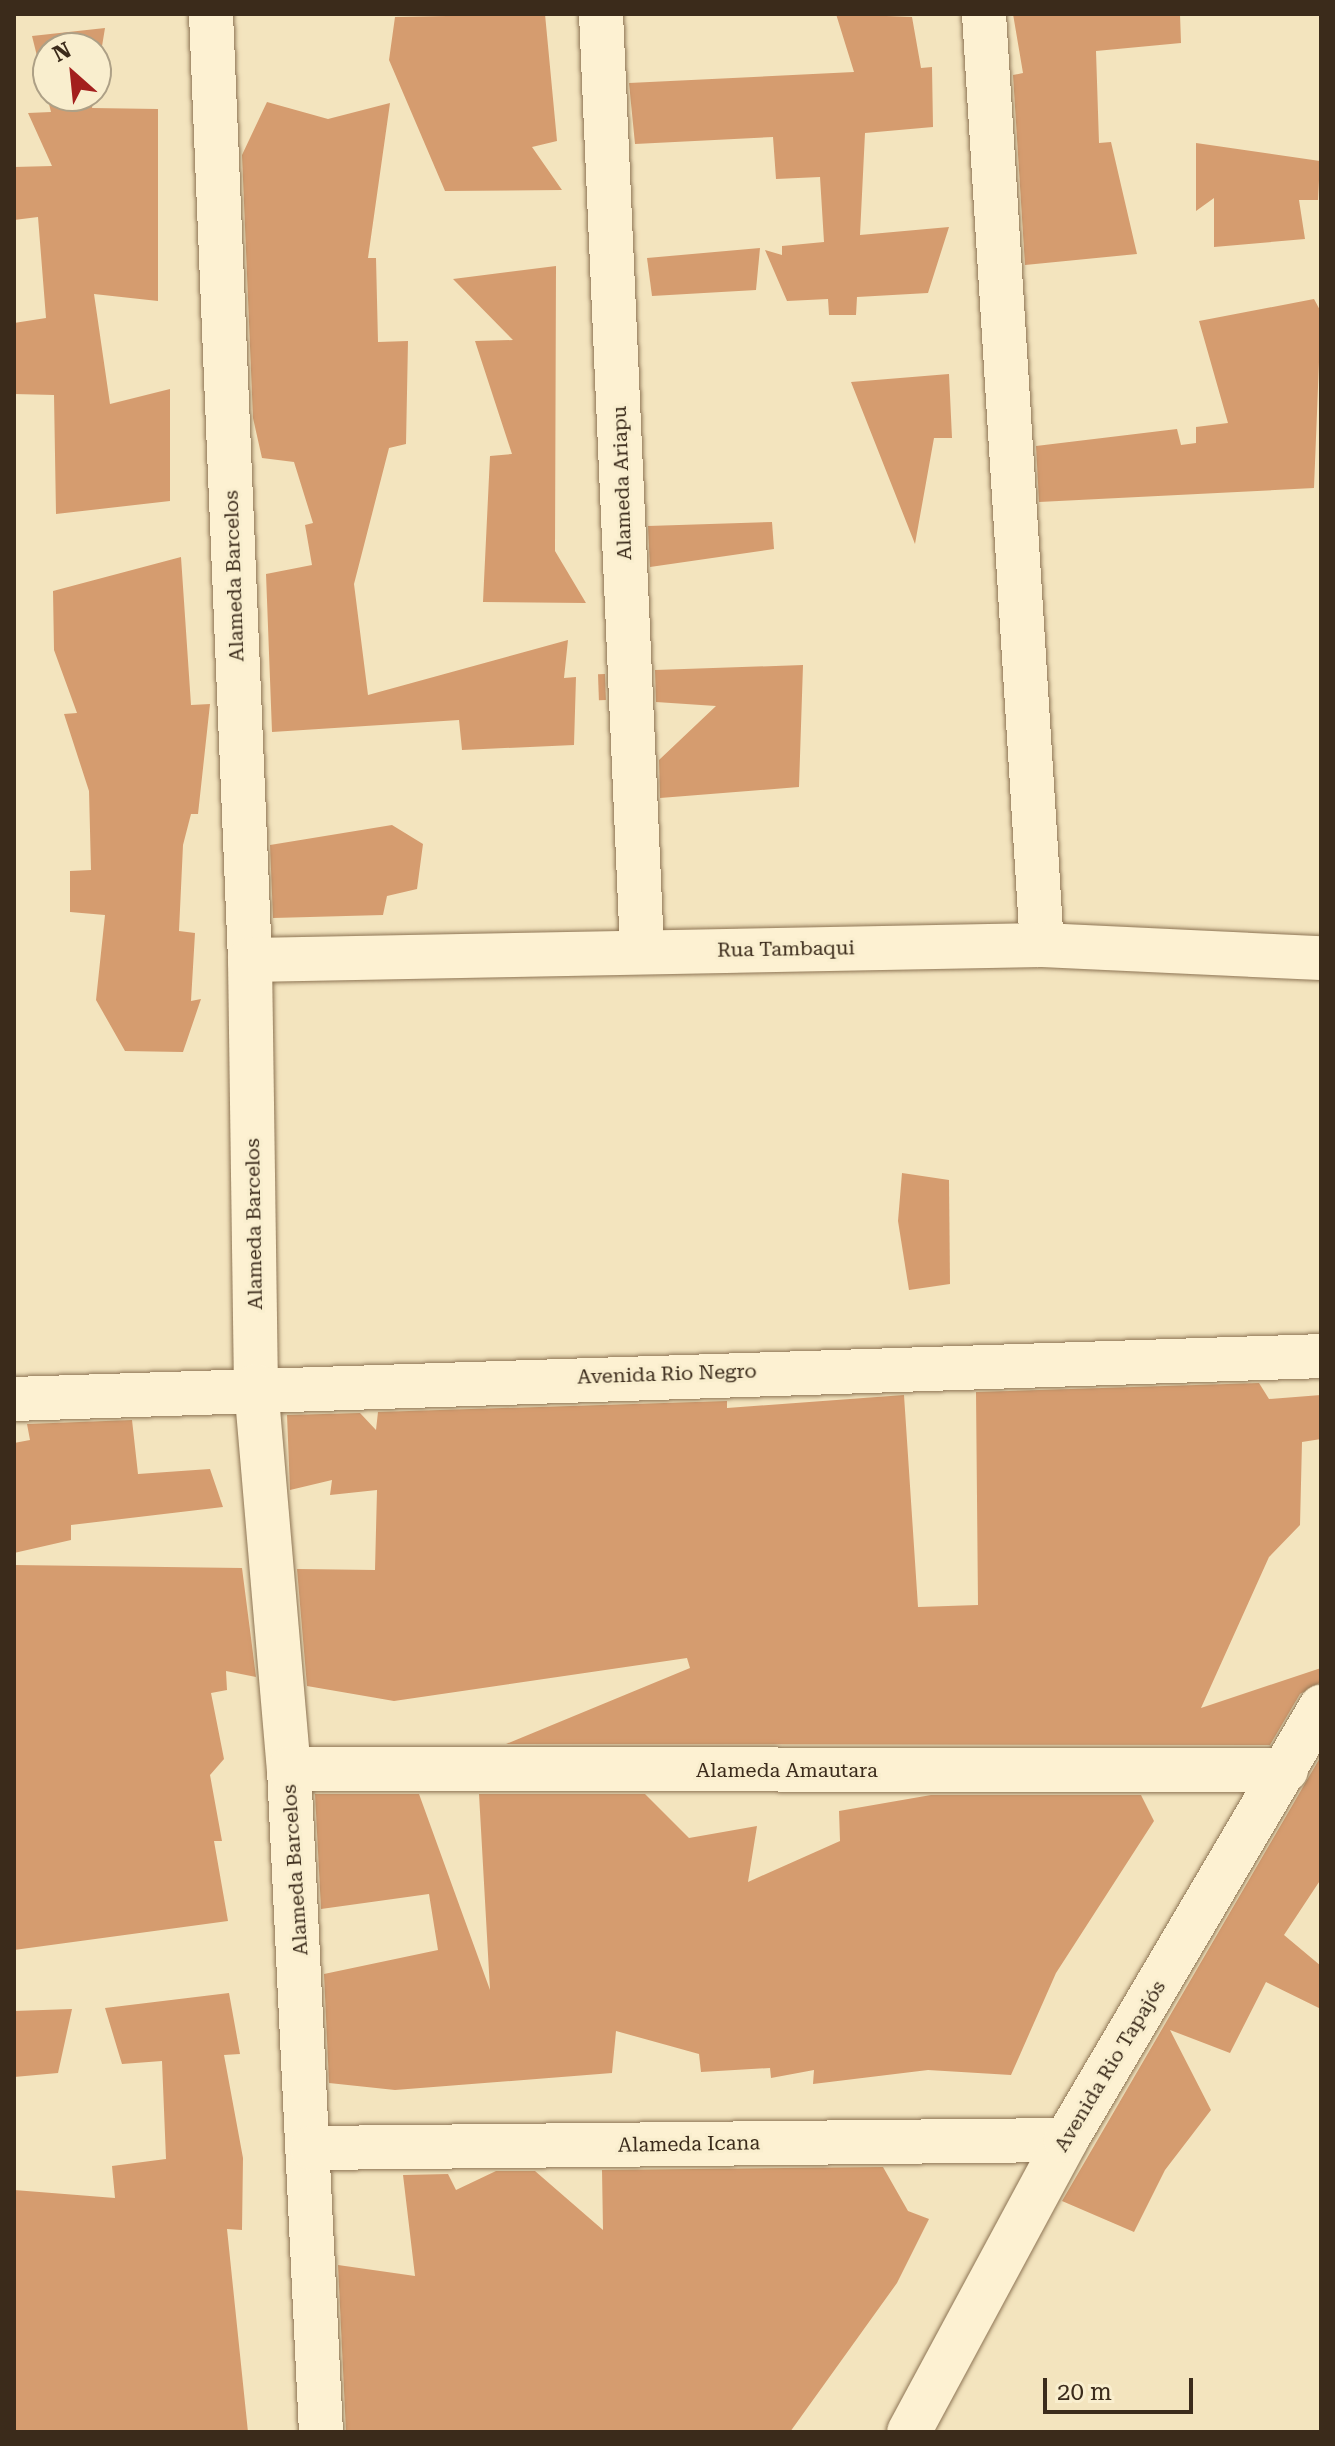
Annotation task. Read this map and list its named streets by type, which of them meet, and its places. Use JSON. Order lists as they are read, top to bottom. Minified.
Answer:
{"streets":{"street":["Alameda Ariapu","Alameda Barcelos","Rua Tambaqui","Avenida Rio Negro","Alameda Amautara","Avenida Rio Tapajós","Alameda Icana"]},"crossings":[["Alameda Ariapu","Rua Tambaqui"],["Alameda Barcelos","Rua Tambaqui"],["Alameda Barcelos","Avenida Rio Negro"],["Alameda Barcelos","Alameda Amautara"],["Alameda Barcelos","Alameda Icana"],["Alameda Amautara","Avenida Rio Tapajós"],["Avenida Rio Tapajós","Alameda Icana"]],"scale_bar":"20 m","north":"top left"}
